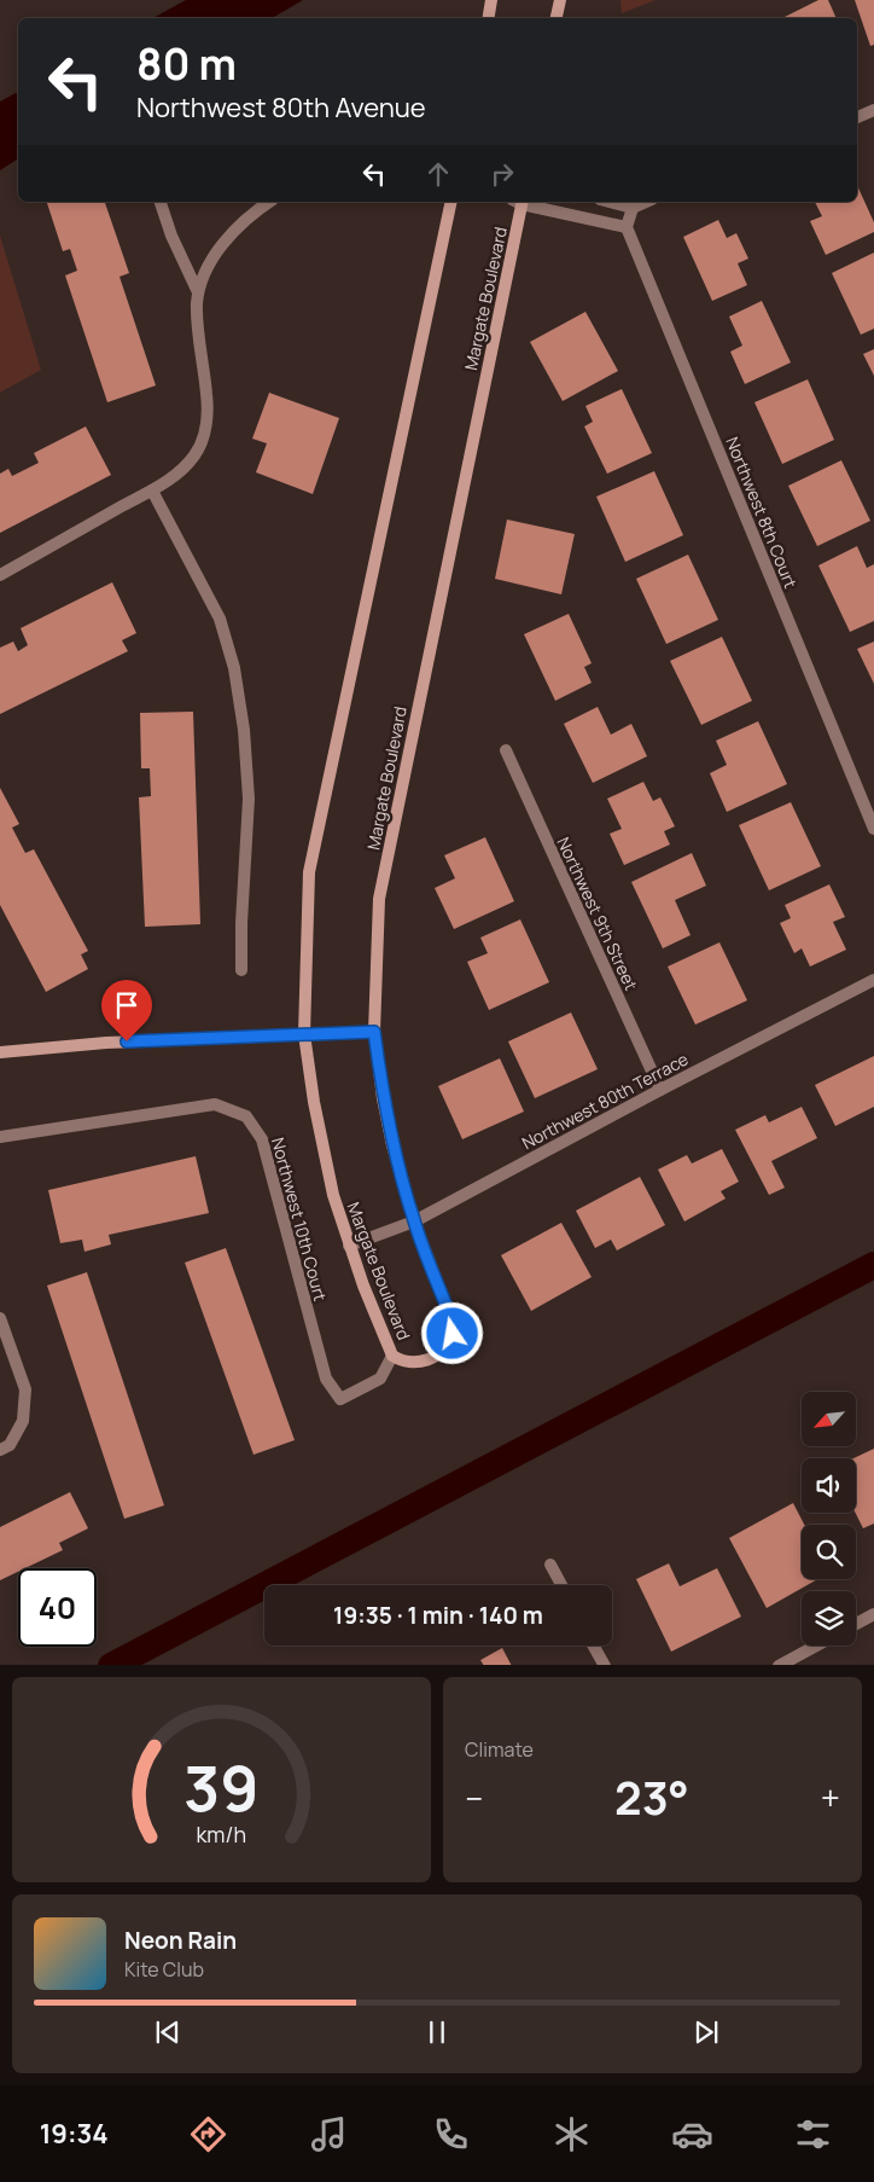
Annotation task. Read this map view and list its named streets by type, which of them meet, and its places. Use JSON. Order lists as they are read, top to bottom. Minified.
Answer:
{"streets":{"street":["Margate Boulevard","Northwest 8th Court","Northwest 9th Street","Northwest 80th Terrace","Northwest 10th Court"]},"crossings":[["Margate Boulevard","Northwest 80th Terrace"],["Margate Boulevard","Northwest 10th Court"],["Northwest 9th Street","Northwest 80th Terrace"]],"north":"bottom left","page":{"turn":["80 m","Northwest 80th Avenue"],"limit":"40","trip":"19:35 · 1 min · 140 m","tile":"Climate","heat":["−","23°","+"],"song":["Neon Rain","Kite Club"],"tabs":"19:34","gauge":["39","km/h"]}}
